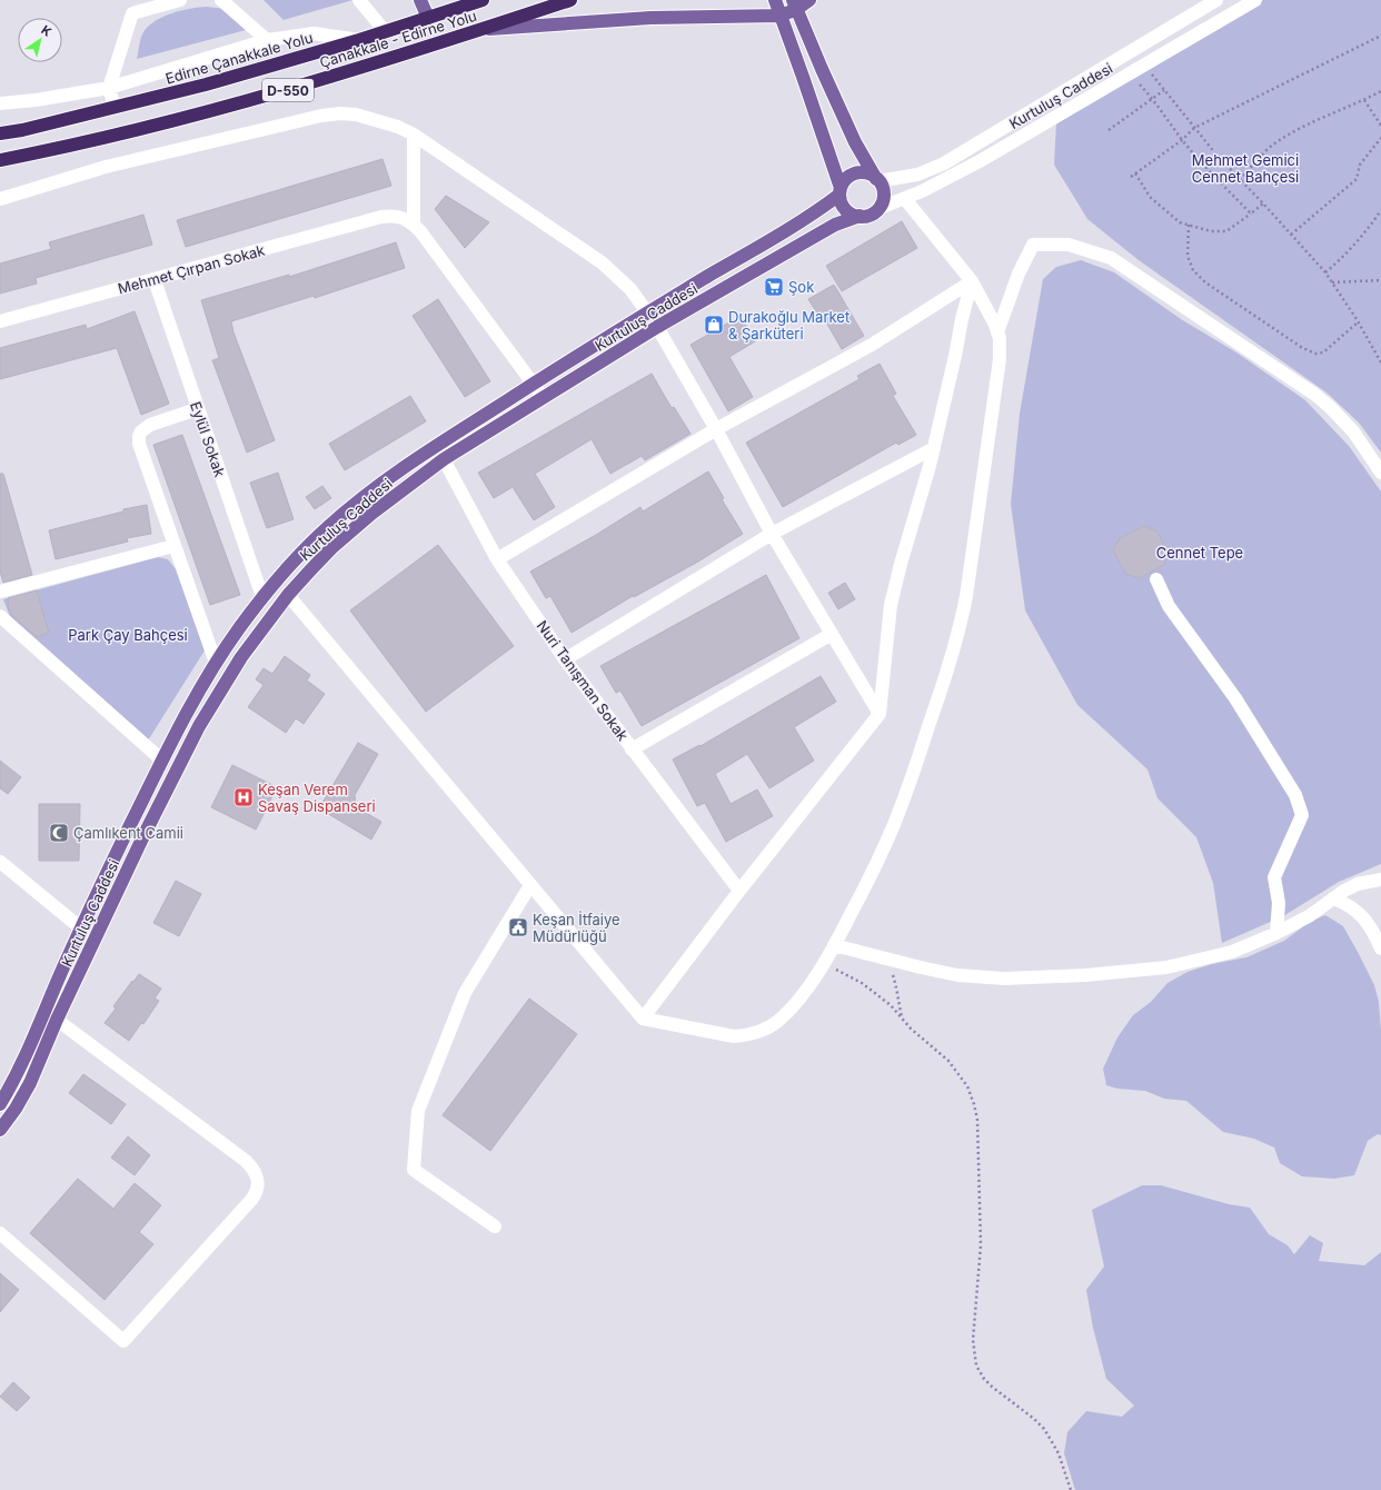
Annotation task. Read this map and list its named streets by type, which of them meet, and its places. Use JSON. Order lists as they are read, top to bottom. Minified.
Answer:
{"streets":{"highway":["Çanakkale - Edirne Yolu","Edirne Çanakkale Yolu","D-550"],"main road":["Kurtuluş Caddesi"],"street":["Mehmet Çırpan Sokak","Eylül Sokak","Nuri Tanışman Sokak"]},"crossings":[["Kurtuluş Caddesi","Eylül Sokak"],["Kurtuluş Caddesi","Nuri Tanışman Sokak"],["Mehmet Çırpan Sokak","Eylül Sokak"]],"parks":["Mehmet Gemici Cennet Bahçesi","Cennet Tepe","Park Çay Bahçesi"],"places":{"supermarket":["Şok"],"shop":["Durakoğlu Market & Şarküteri"],"hospital":["Keşan Verem Savaş Dispanseri"],"mosque":["Çamlıkent Camii"],"public building":["Keşan İtfaiye Müdürlüğü"]},"north":"top right"}
